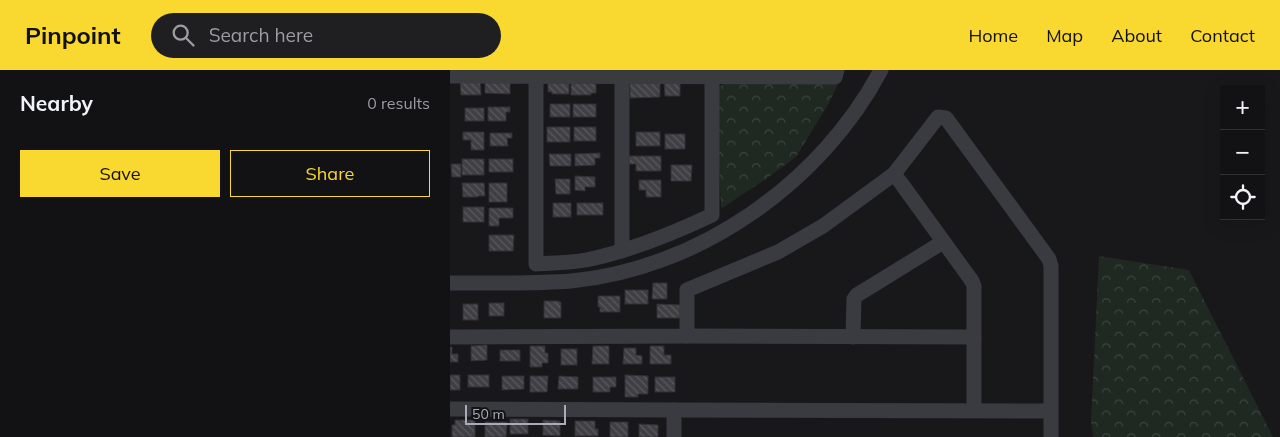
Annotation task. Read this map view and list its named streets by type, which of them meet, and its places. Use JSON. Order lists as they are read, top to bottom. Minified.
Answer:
{"scale_bar":"50 m","page":{"header":"Pinpoint","search":"Search here","nav":["Home","Map","About","Contact"],"heading":["Nearby","0 results"],"map_buttons":["+","−"],"buttons":["Save","Share"],"scale":"50 m"}}
